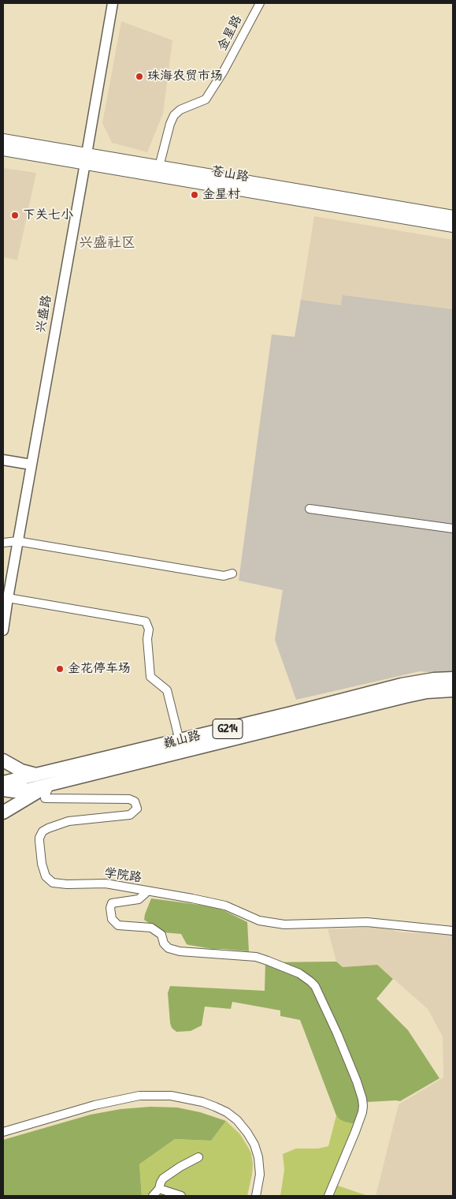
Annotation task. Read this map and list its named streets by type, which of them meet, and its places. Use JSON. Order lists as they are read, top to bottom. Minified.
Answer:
{"streets":{"highway":["G214","巍山路"],"main road":["苍山路"],"street":["金星路","兴盛路","学院路"]},"crossings":[["金星路","苍山路"],["苍山路","兴盛路"]],"districts":["兴盛社区"],"places":["珠海农贸市场","金星村","下关七小","金花停车场"]}
